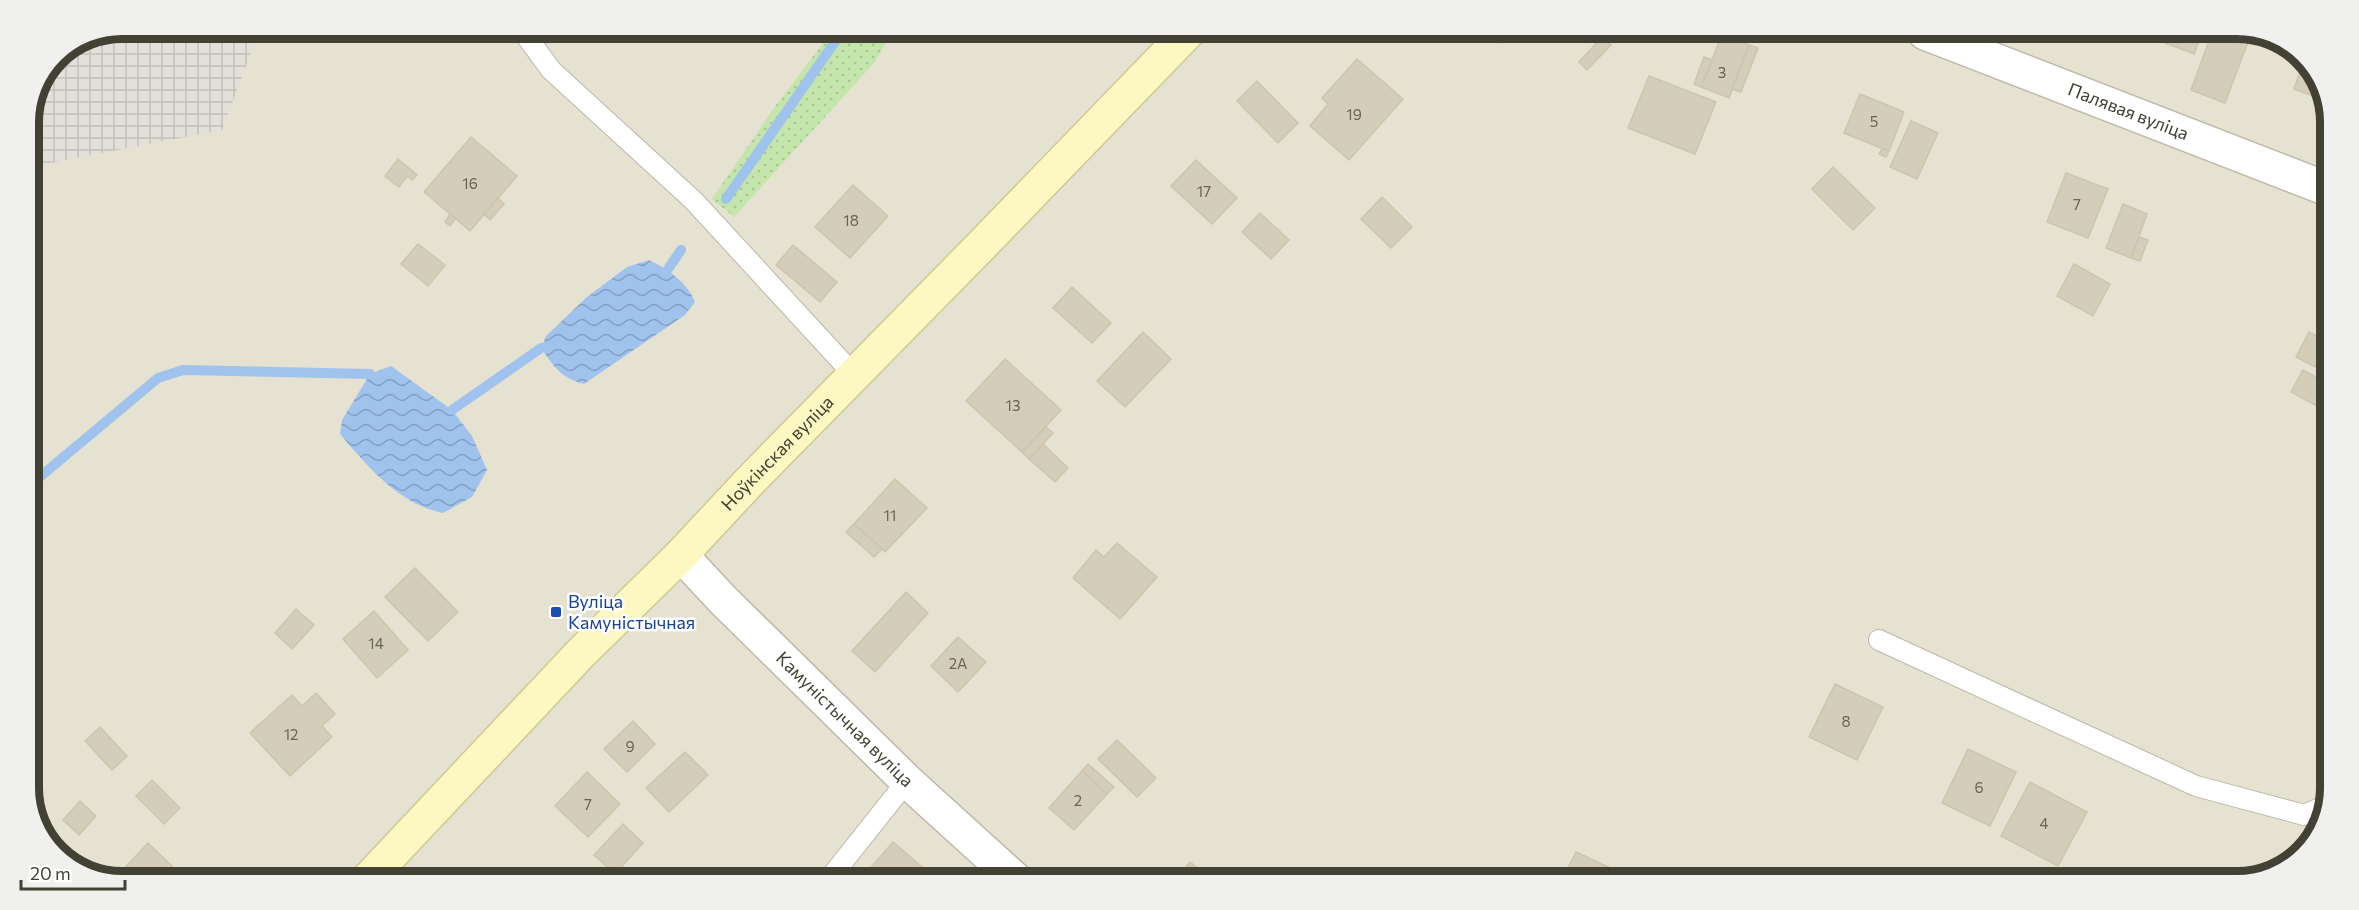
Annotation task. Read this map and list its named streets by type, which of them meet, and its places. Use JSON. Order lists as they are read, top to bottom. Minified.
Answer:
{"streets":{"main road":["Ноўкінская вуліца"],"street":["Палявая вуліца","Камуністычная вуліца"]},"crossings":[["Ноўкінская вуліца","Камуністычная вуліца"]],"places":{"transit":["Вуліца Камуністычная"]},"house_numbers":["3","19","5","16","17","7","18","13","11","14","2А","8","12","9","6","2","7","4"],"scale_bar":"20 m"}
